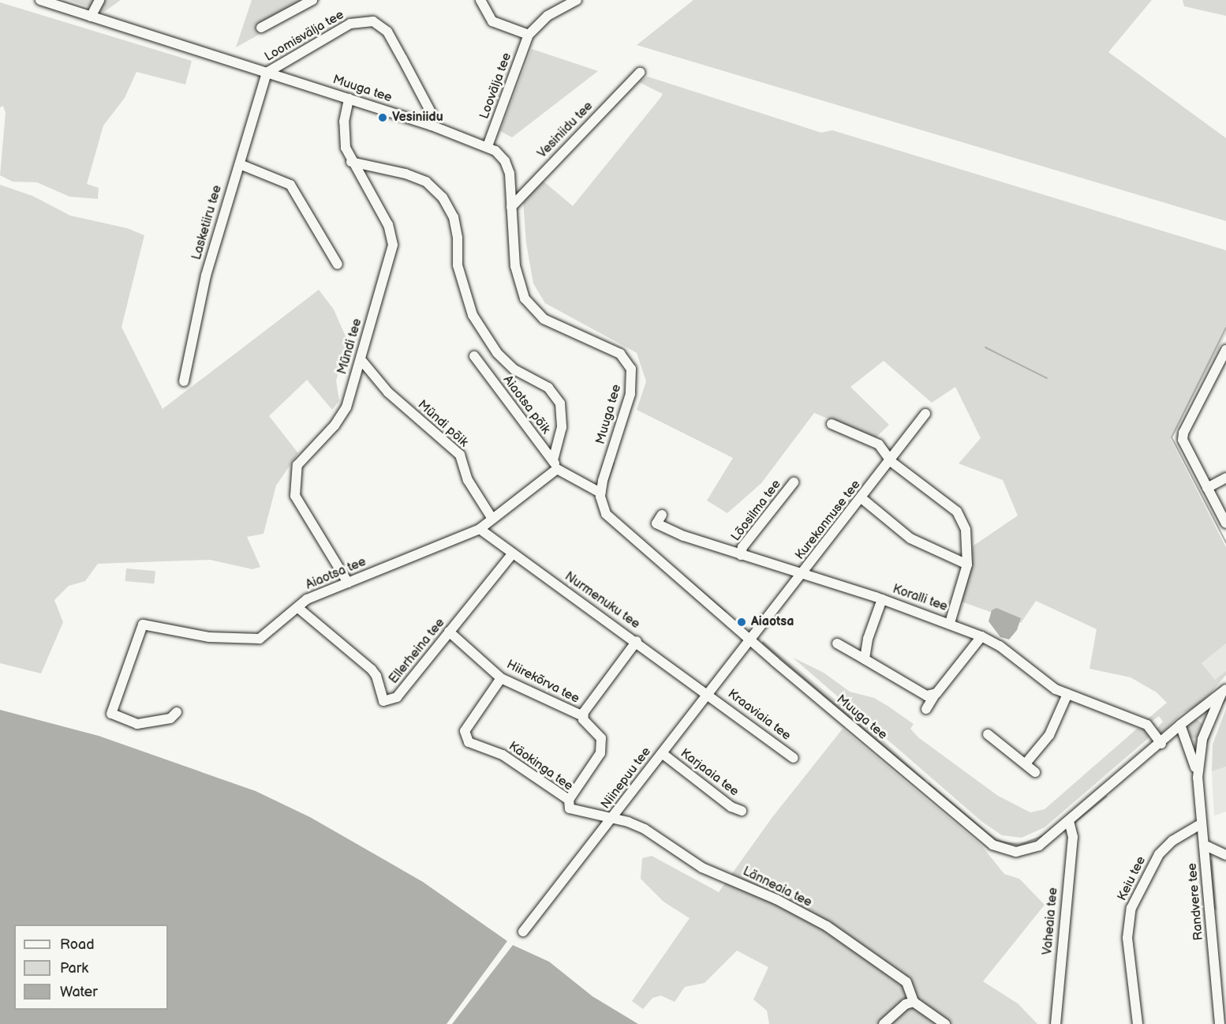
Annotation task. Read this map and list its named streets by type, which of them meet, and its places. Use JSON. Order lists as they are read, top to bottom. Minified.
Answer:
{"streets":{"street":["Loomisvälja tee","Loovälja tee","Muuga tee","Vesiniidu tee","Lasketiiru tee","Mündi tee","Aiaotsa põik","Mündi põik","Lõosilma tee","Kurekannuse tee","Aiaotsa tee","Koralli tee","Nurmenuku tee","Ellerheina tee","Hiirekõrva tee","Kraaviaia tee","Käokinga tee","Karjaaia tee","Niinepuu tee","Keiu tee","Länneaia tee","Randvere tee","Vaheaia tee"]},"crossings":[["Loomisvälja tee","Muuga tee"],["Loomisvälja tee","Lasketiiru tee"],["Loovälja tee","Muuga tee"],["Muuga tee","Vesiniidu tee"],["Muuga tee","Lasketiiru tee"],["Muuga tee","Mündi tee"],["Muuga tee","Kurekannuse tee"],["Muuga tee","Koralli tee"],["Muuga tee","Niinepuu tee"],["Muuga tee","Randvere tee"],["Muuga tee","Vaheaia tee"],["Mündi tee","Mündi põik"],["Mündi tee","Aiaotsa tee"],["Aiaotsa põik","Aiaotsa tee"],["Mündi põik","Aiaotsa tee"],["Lõosilma tee","Koralli tee"],["Kurekannuse tee","Koralli tee"],["Kurekannuse tee","Niinepuu tee"],["Aiaotsa tee","Nurmenuku tee"],["Aiaotsa tee","Ellerheina tee"],["Nurmenuku tee","Ellerheina tee"],["Nurmenuku tee","Kraaviaia tee"],["Nurmenuku tee","Niinepuu tee"],["Ellerheina tee","Hiirekõrva tee"],["Hiirekõrva tee","Käokinga tee"],["Kraaviaia tee","Niinepuu tee"],["Käokinga tee","Niinepuu tee"],["Käokinga tee","Länneaia tee"],["Karjaaia tee","Niinepuu tee"],["Niinepuu tee","Länneaia tee"],["Keiu tee","Randvere tee"]],"places":["Vesiniidu","Aiaotsa"],"legend":["Road","Park","Water"]}
